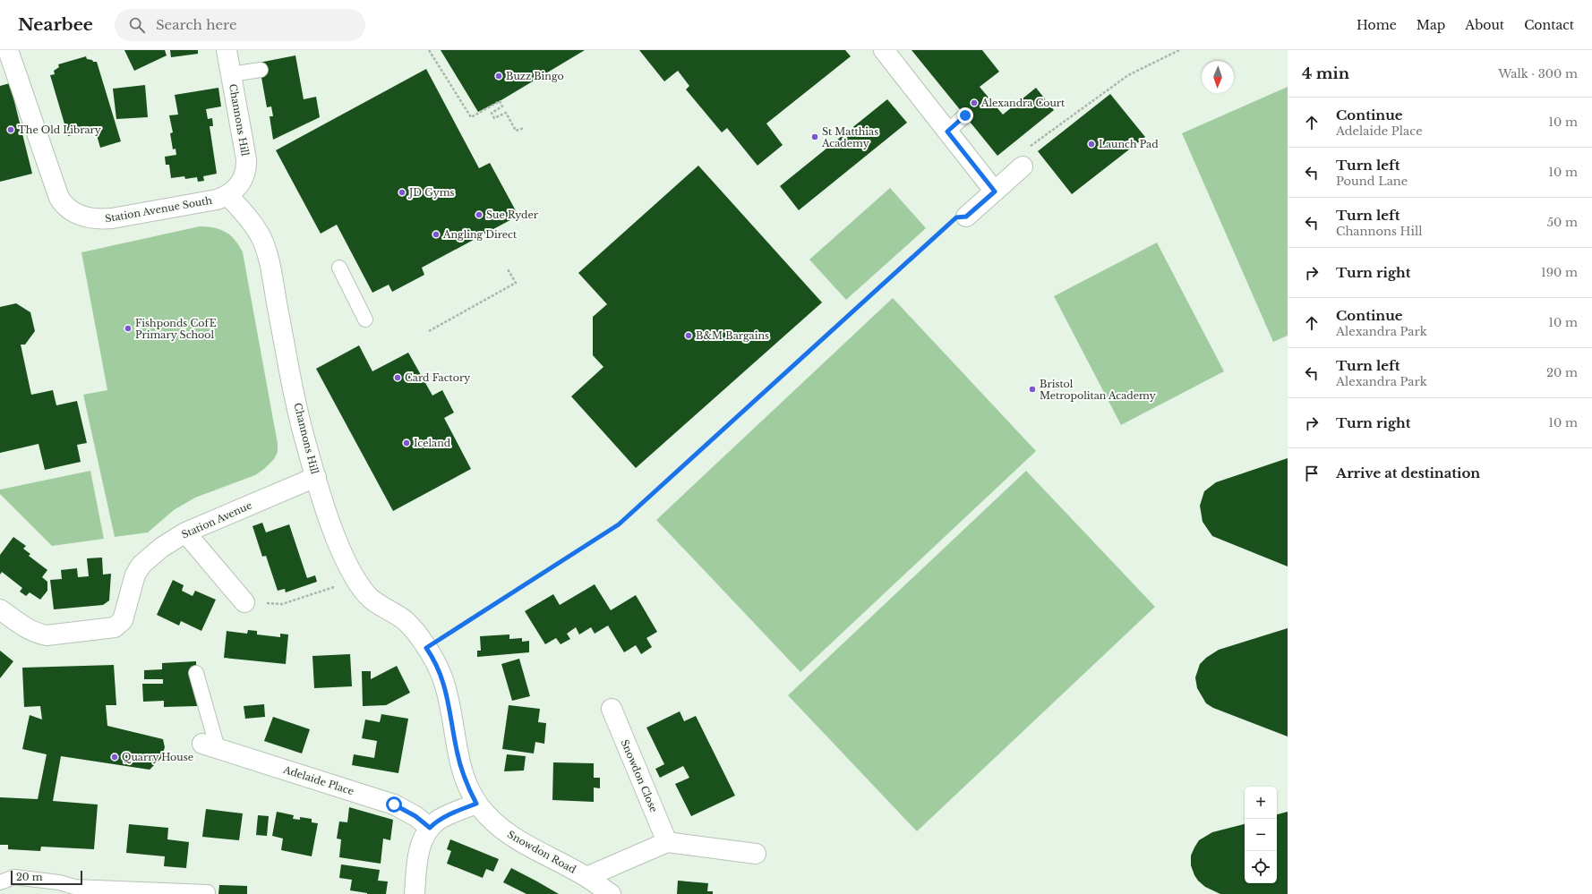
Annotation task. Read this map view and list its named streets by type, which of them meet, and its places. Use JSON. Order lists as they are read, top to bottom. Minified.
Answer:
{"streets":{"street":["Channons Hill","Station Avenue South","Station Avenue","Snowdon Close","Adelaide Place","Snowdon Road"]},"crossings":[["Channons Hill","Station Avenue South"],["Channons Hill","Station Avenue"],["Channons Hill","Snowdon Road"]],"places":["Buzz Bingo","Alexandra Court","The Old Library","St Matthias Academy","Launch Pad","JD Gyms","Sue Ryder","Angling Direct","Fishponds CofE Primary School","B&M Bargains","Card Factory","Bristol Metropolitan Academy","Iceland","Quarry House"],"scale_bar":"20 m","north":"bottom","page":{"header":"Nearbee","search":"Search here","nav":["Home","Map","About","Contact"],"heading":["4 min","Walk · 300 m"],"list":[["Continue","Adelaide Place","10 m"],["Turn left","Pound Lane","10 m"],["Turn left","Channons Hill","50 m"],["Turn right","190 m"],["Continue","Alexandra Park","10 m"],["Turn left","Alexandra Park","20 m"],["Turn right","10 m"],"Arrive at destination"],"map_buttons":["+","−"],"scale":"20 m"}}
